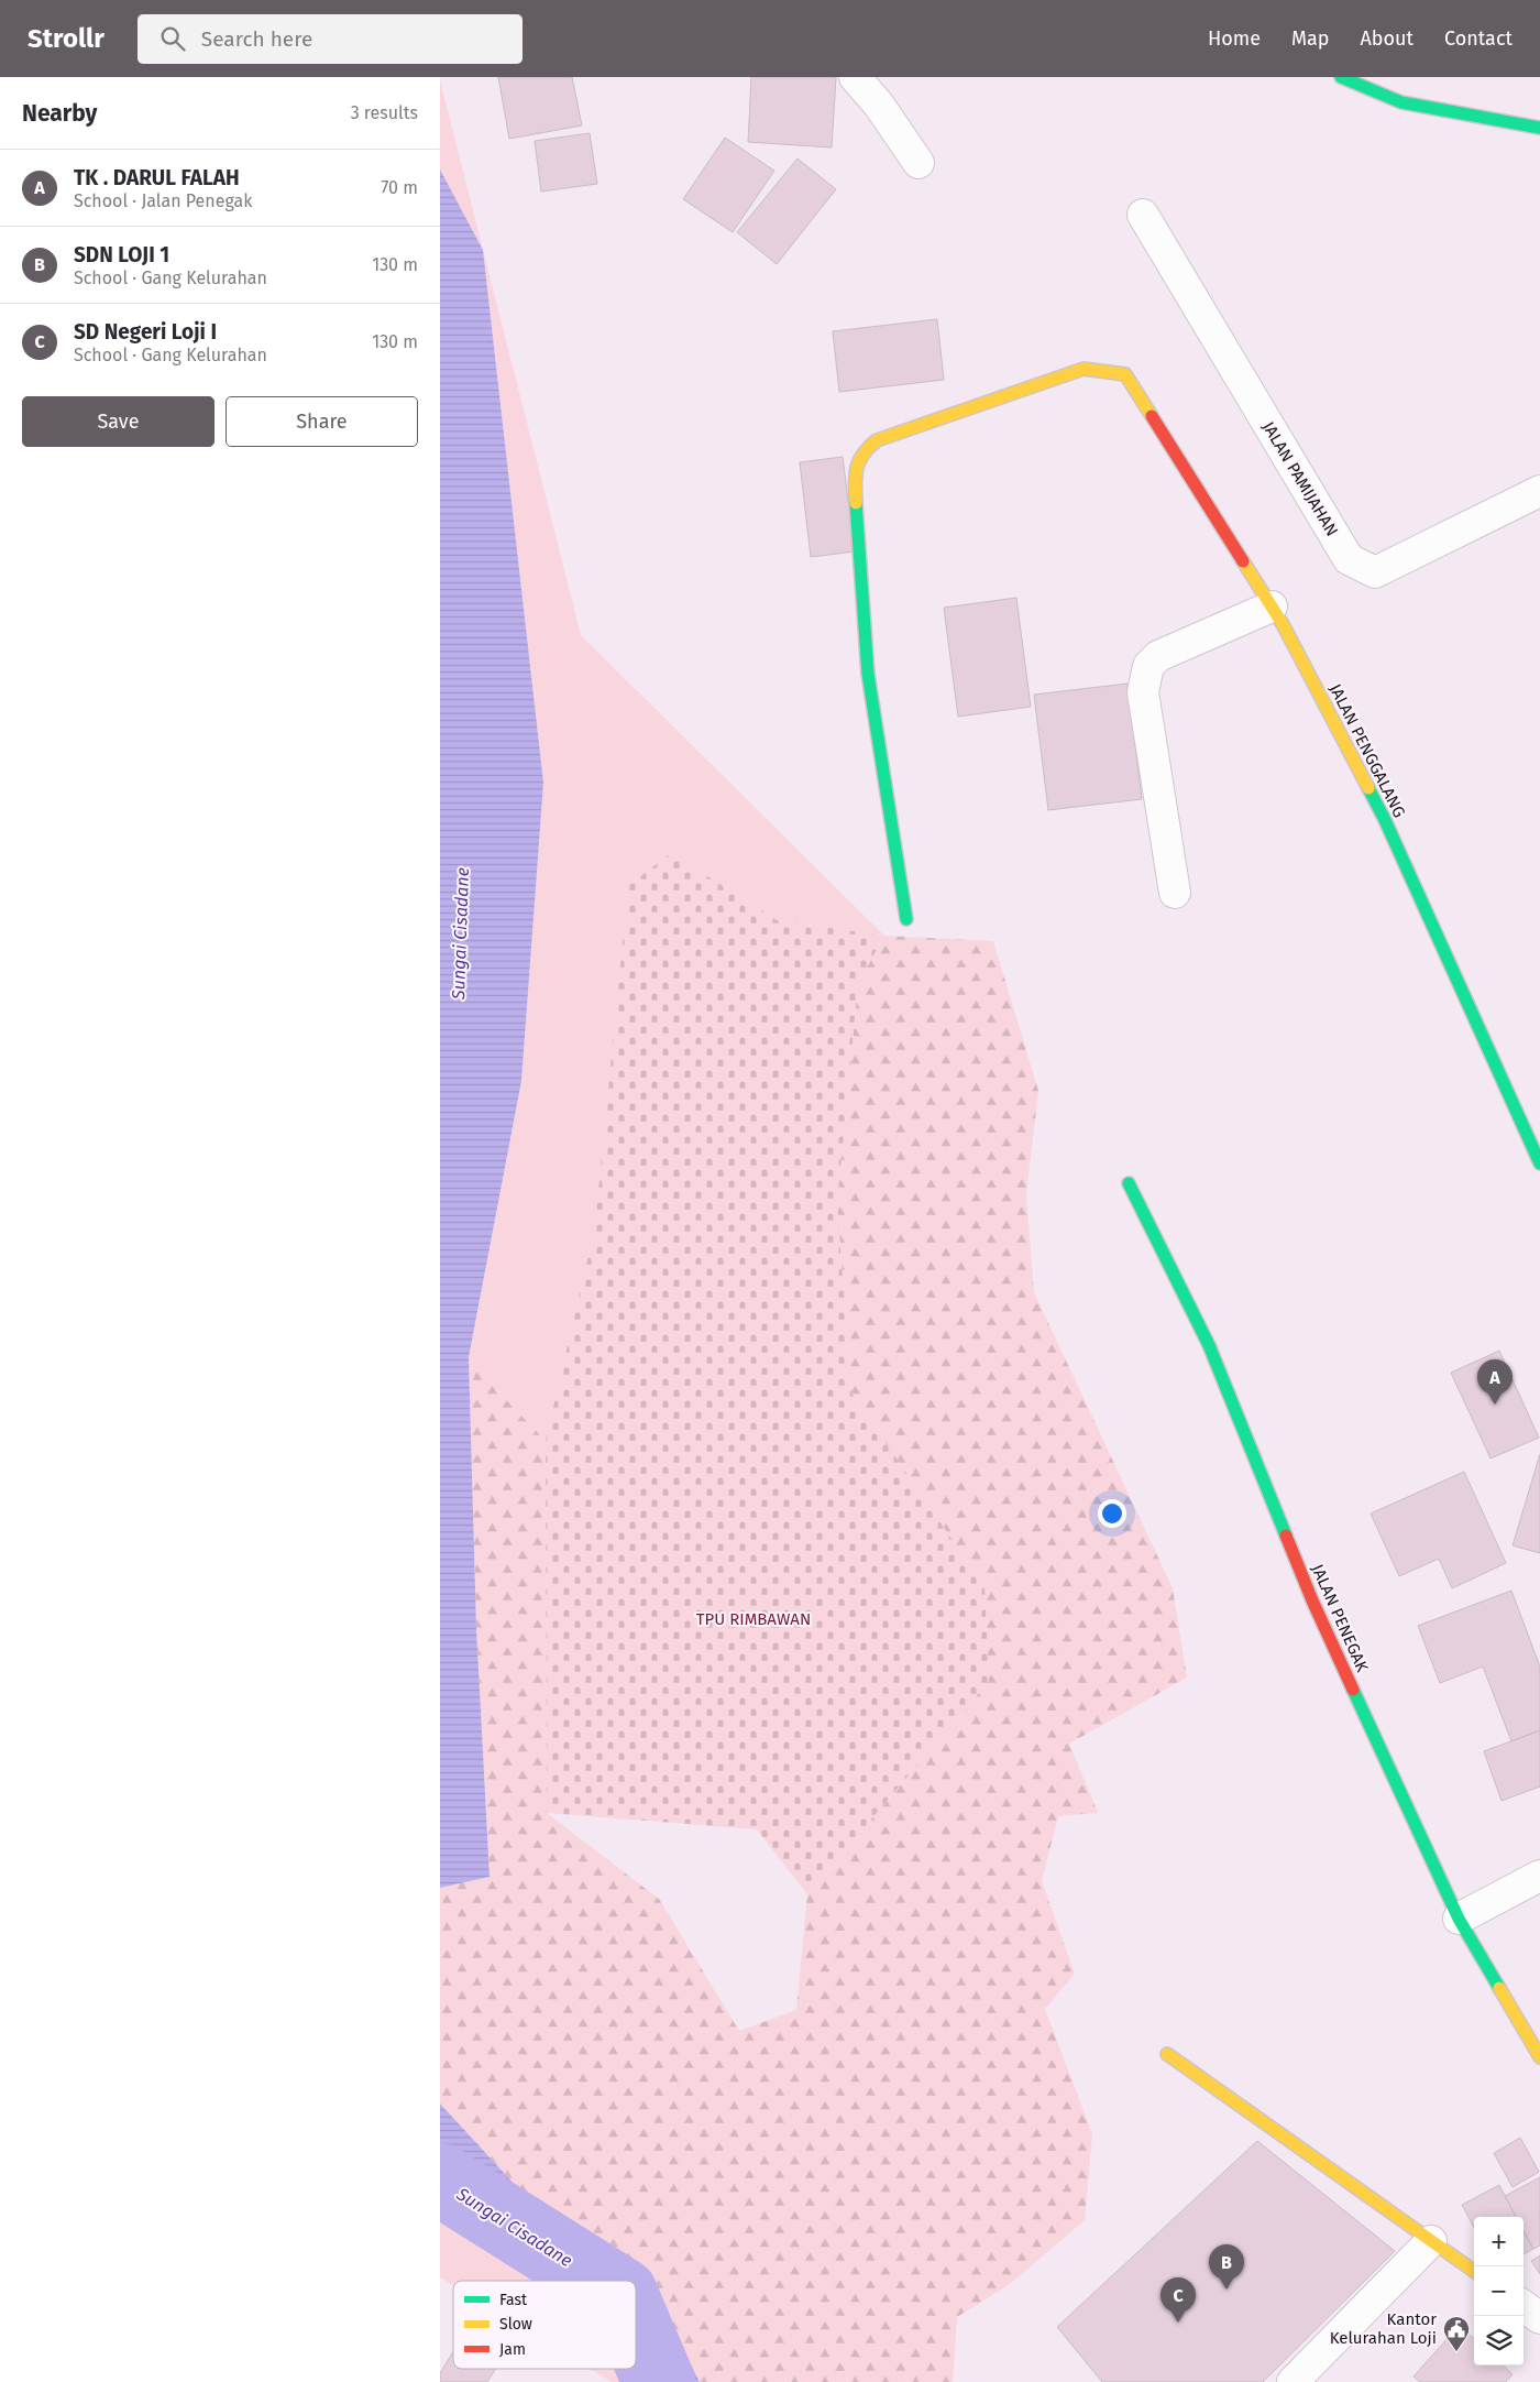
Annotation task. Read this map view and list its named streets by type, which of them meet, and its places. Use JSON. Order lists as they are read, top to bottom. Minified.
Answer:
{"streets":{"street":["JALAN PAMIJAHAN","JALAN PENGGALANG","JALAN PENEGAK"]},"water":["Sungai Cisadane"],"parks":["TPU RIMBAWAN"],"places":{"public building":["Kantor Kelurahan Loji"]},"legend":["Fast","Slow","Jam"],"page":{"header":"Strollr","search":"Search here","nav":["Home","Map","About","Contact"],"heading":["Nearby","3 results"],"list":[{"mark":"A","name":"TK . DARUL FALAH","note":"School · Jalan Penegak","value":"70 m"},{"mark":"B","name":"SDN LOJI 1","note":"School · Gang Kelurahan","value":"130 m"},{"mark":"C","name":"SD Negeri Loji I","note":"School · Gang Kelurahan","value":"130 m"}],"buttons":["Save","Share"],"pins":["A","B","C"],"map_buttons":["+","−"]}}
